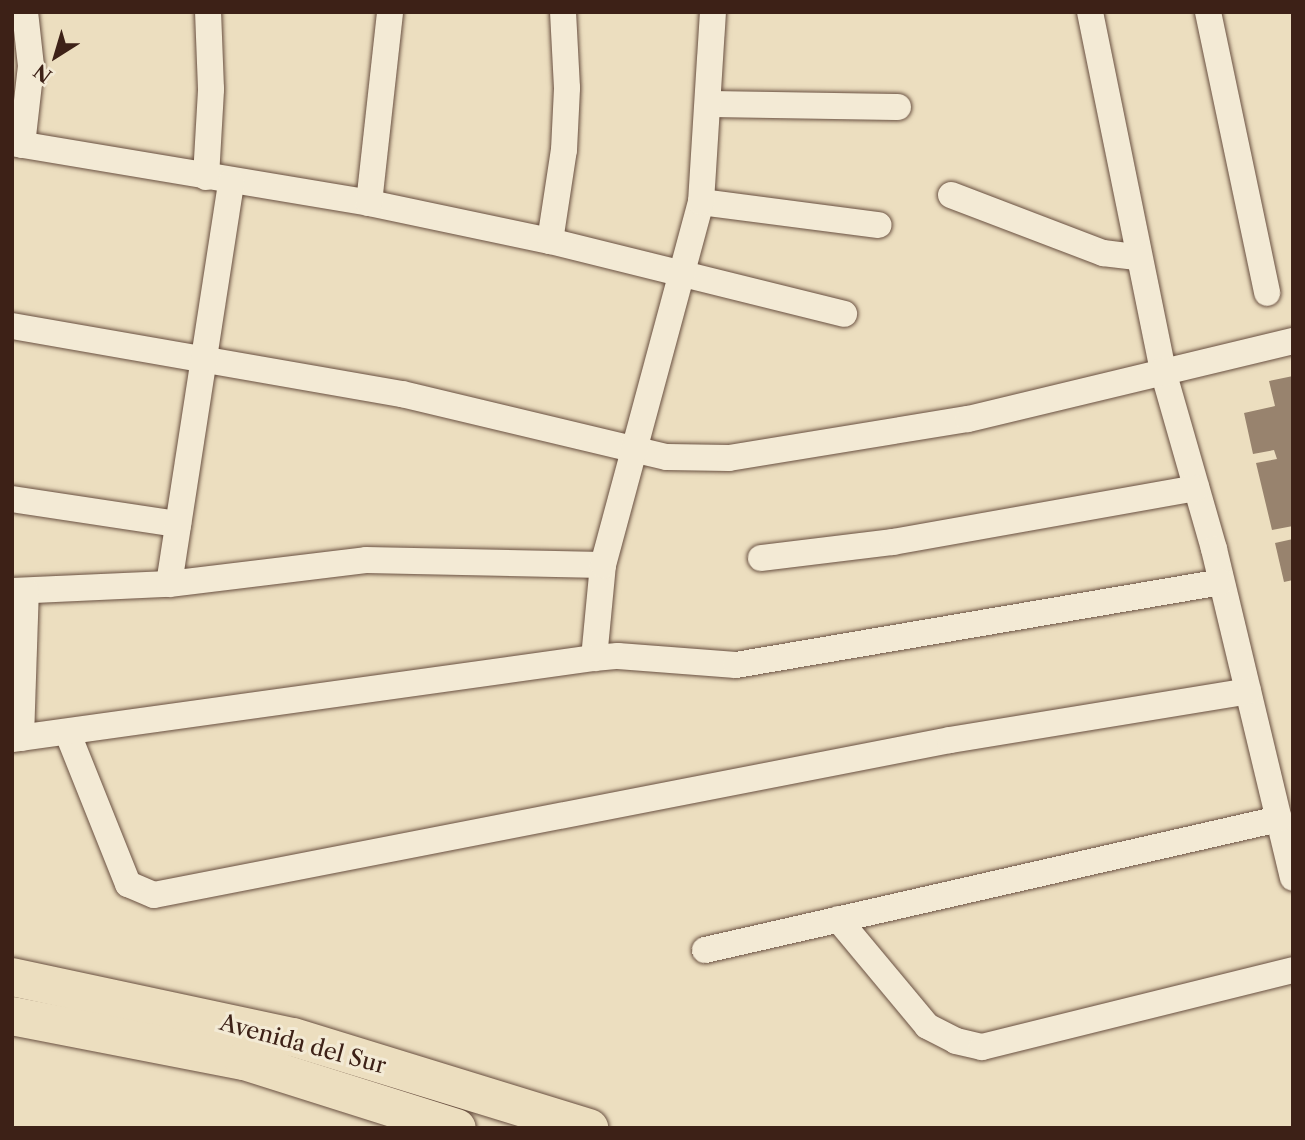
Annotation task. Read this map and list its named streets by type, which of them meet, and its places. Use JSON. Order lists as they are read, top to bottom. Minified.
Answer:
{"streets":{"highway":["Avenida del Sur"]},"north":"bottom left"}
